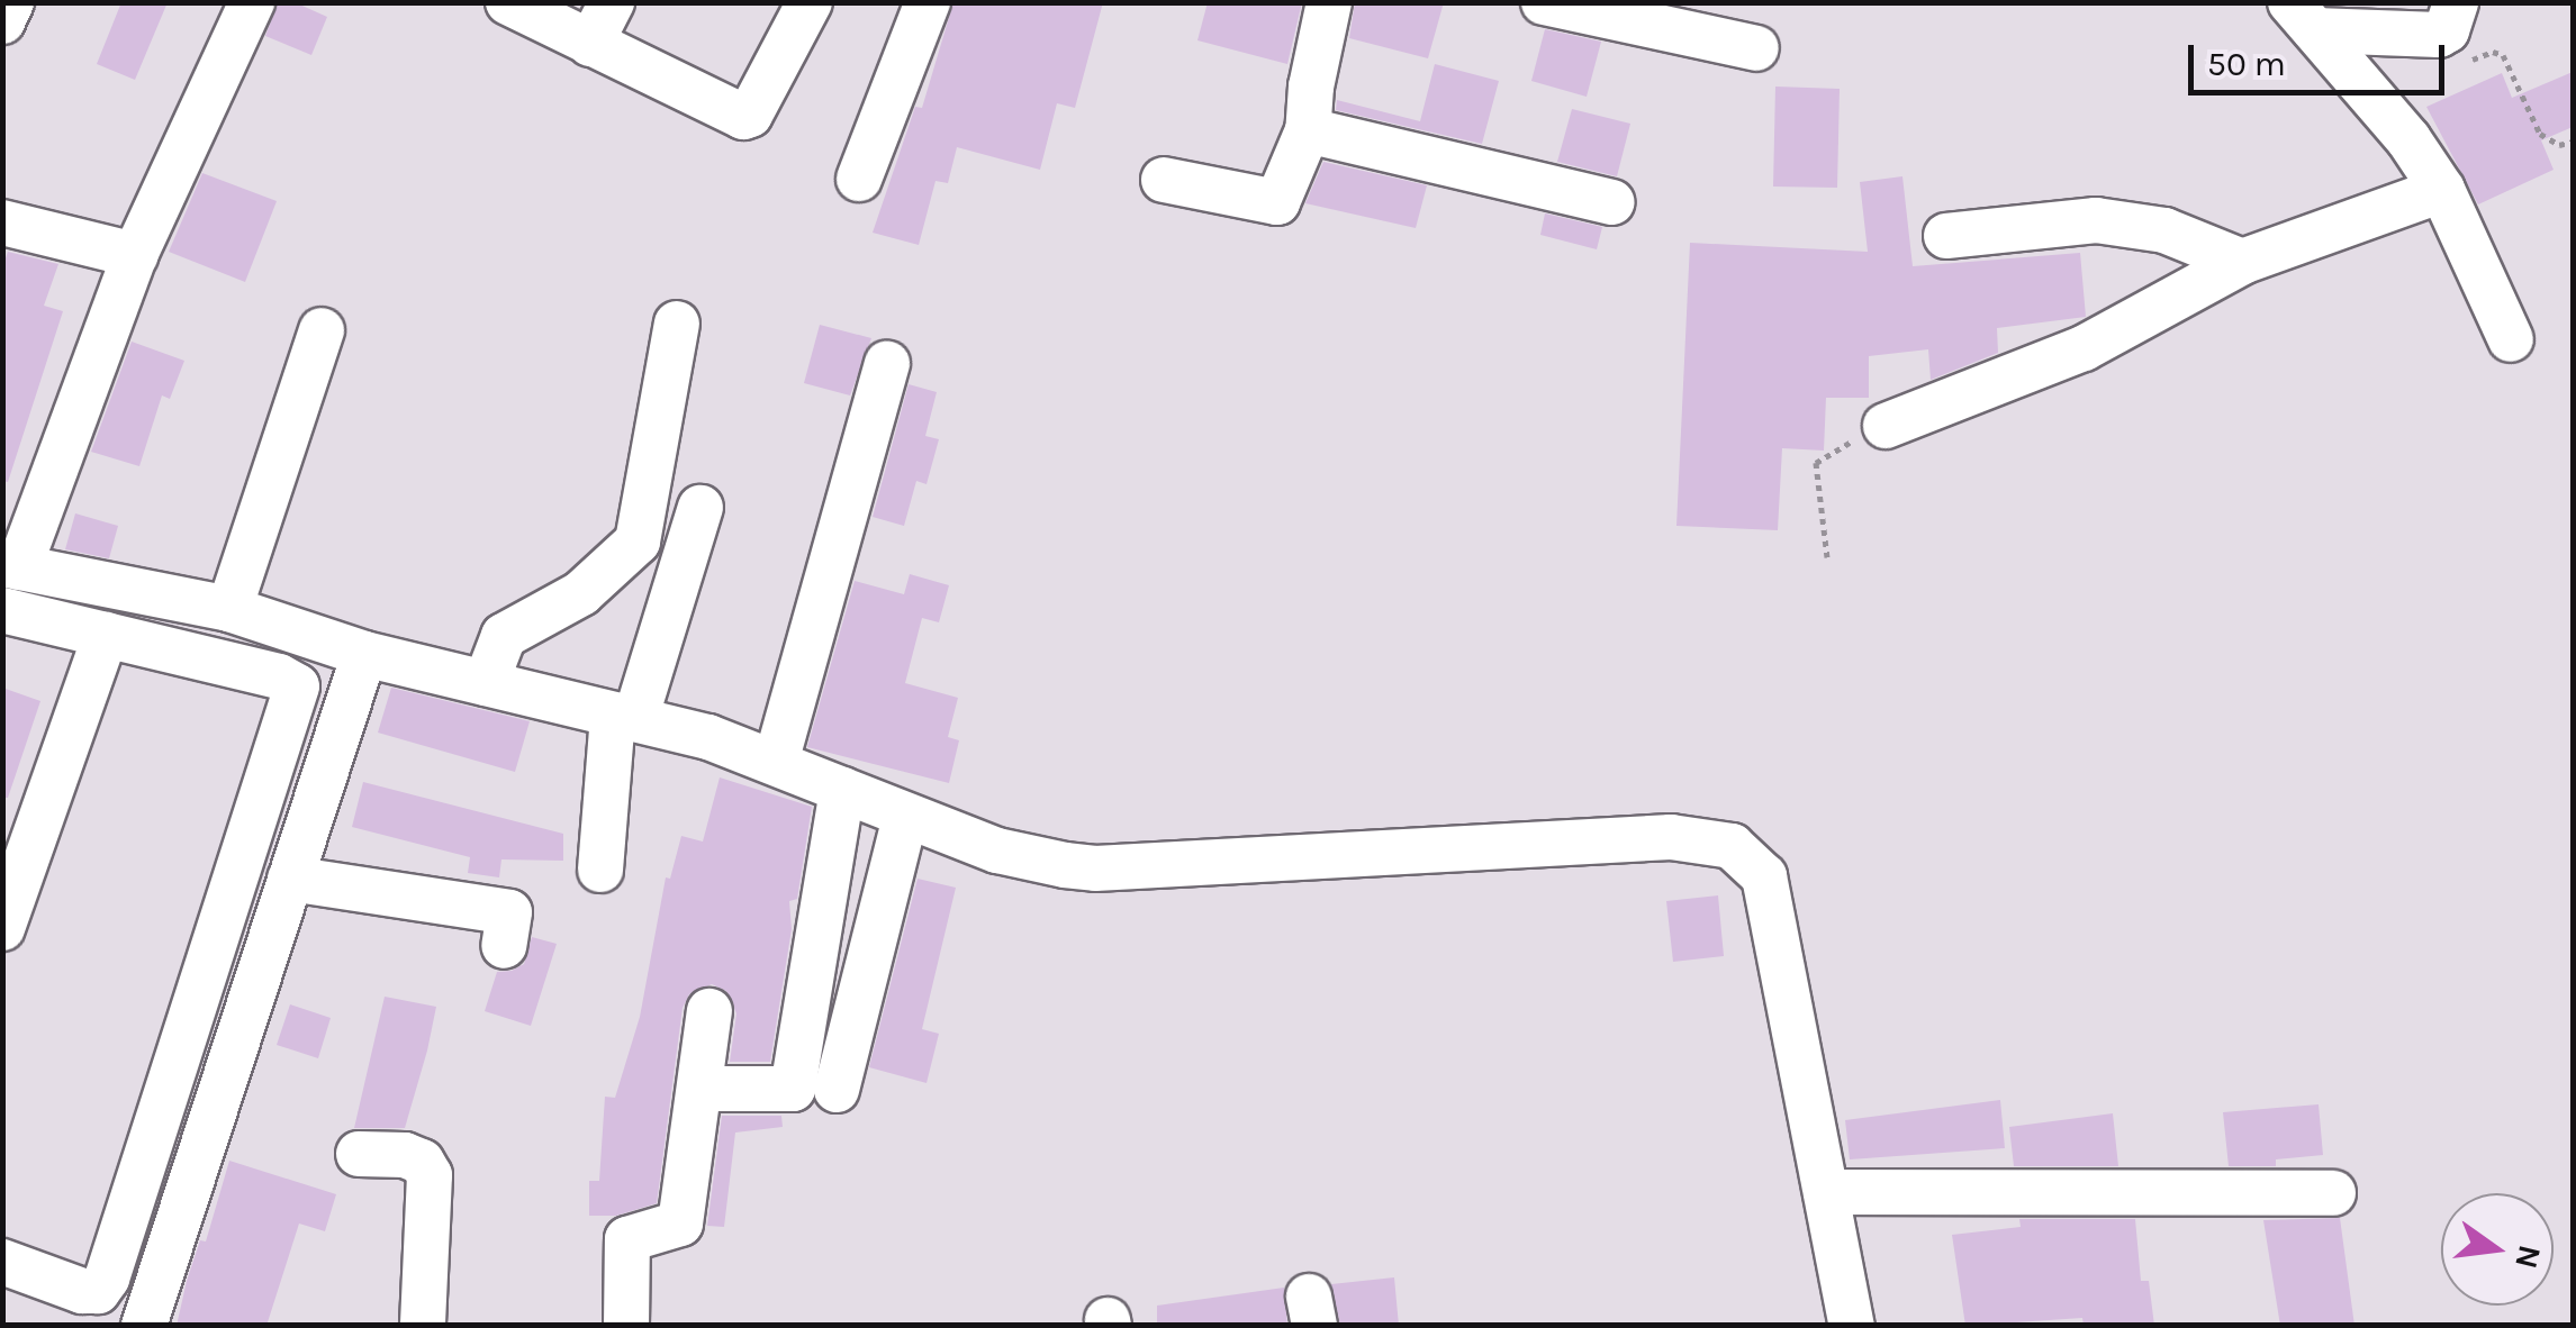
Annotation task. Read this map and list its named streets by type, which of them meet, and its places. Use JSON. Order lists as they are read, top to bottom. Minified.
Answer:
{"scale_bar":"50 m","north":"right"}
